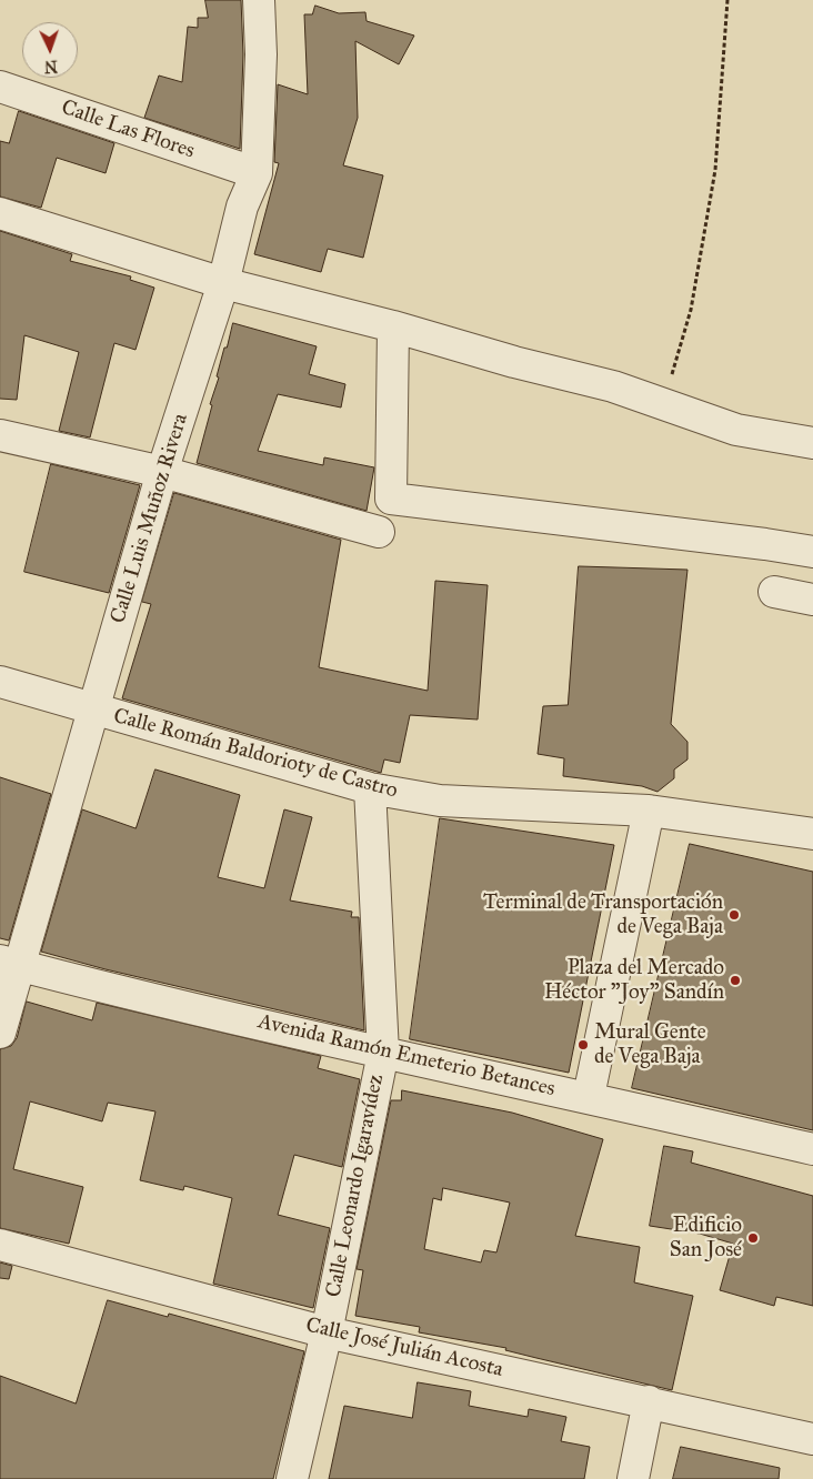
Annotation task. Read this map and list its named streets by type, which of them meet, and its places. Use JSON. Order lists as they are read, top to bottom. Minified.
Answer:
{"streets":{"street":["Calle Las Flores","Calle Luis Muñoz Rivera","Calle Román Baldorioty de Castro","Avenida Ramón Emeterio Betances","Calle Leonardo Igaravídez","Calle José Julián Acosta"]},"crossings":[["Calle Las Flores","Calle Luis Muñoz Rivera"],["Calle Luis Muñoz Rivera","Calle Román Baldorioty de Castro"],["Calle Luis Muñoz Rivera","Avenida Ramón Emeterio Betances"],["Calle Román Baldorioty de Castro","Calle Leonardo Igaravídez"],["Avenida Ramón Emeterio Betances","Calle Leonardo Igaravídez"],["Calle Leonardo Igaravídez","Calle José Julián Acosta"]],"places":["Terminal de Transportación de Vega Baja","Plaza del Mercado Héctor \"Joy\" Sandín","Mural Gente de Vega Baja","Edificio San José"],"north":"bottom"}
